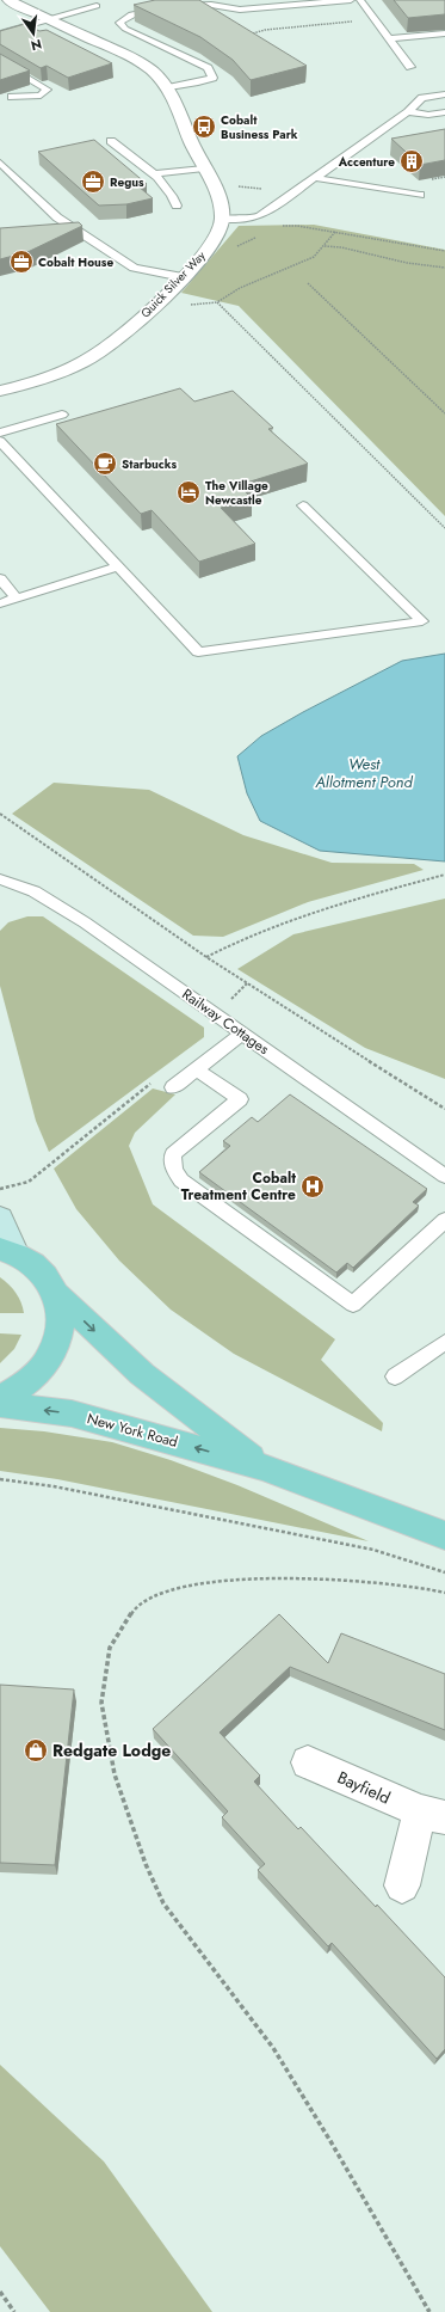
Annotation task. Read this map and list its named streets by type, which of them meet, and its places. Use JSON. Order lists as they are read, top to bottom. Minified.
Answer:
{"streets":{"main road":["New York Road"],"street":["Quick Silver Way","Bayfield"],"lane":["Railway Cottages"]},"water":["West Allotment Pond"],"places":{"bus stop":["Cobalt Business Park"],"building":["Accenture"],"office":["Regus","Cobalt House"],"cafe":["Starbucks"],"hotel":["The Village Newcastle"],"hospital":["Cobalt Treatment Centre"],"shop":["Redgate Lodge"]},"north":"bottom"}
